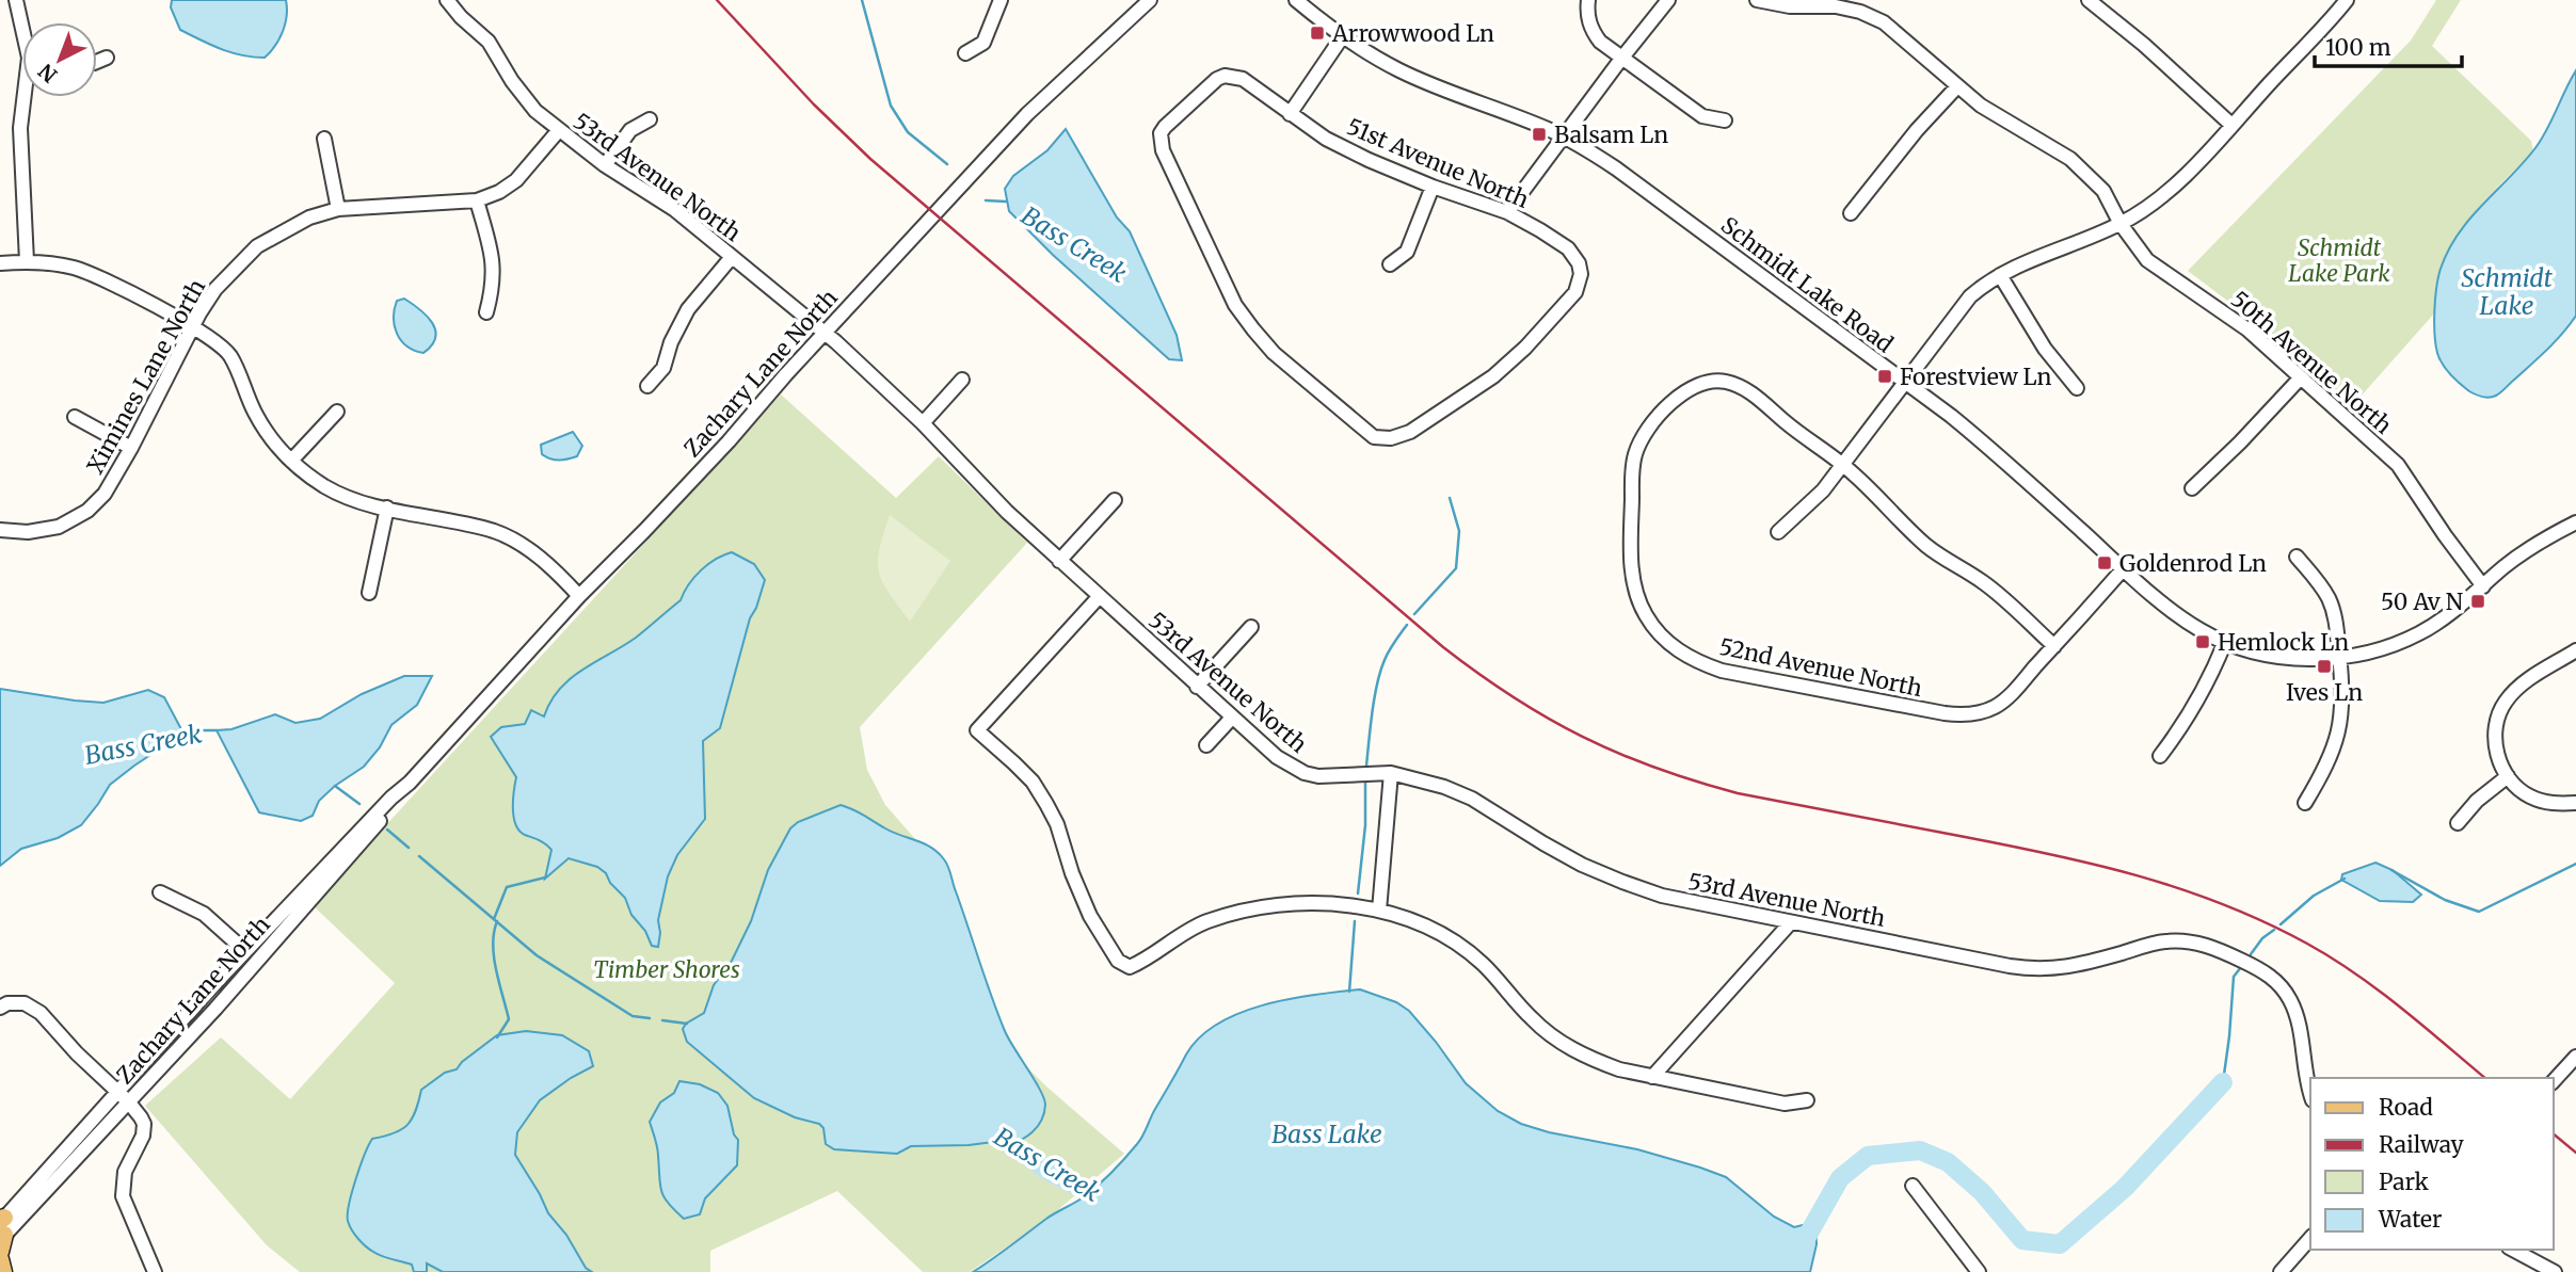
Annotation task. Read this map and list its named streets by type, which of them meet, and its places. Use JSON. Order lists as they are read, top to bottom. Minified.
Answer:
{"streets":{"street":["51st Avenue North","53rd Avenue North","Schmidt Lake Road","50th Avenue North","Zachary Lane North","Ximines Lane North","52nd Avenue North"]},"crossings":[["53rd Avenue North","Zachary Lane North"],["53rd Avenue North","Ximines Lane North"],["Schmidt Lake Road","50th Avenue North"]],"water":["Bass Creek","Schmidt Lake","Bass Lake"],"parks":["Schmidt Lake Park","Timber Shores"],"places":{"transit":["Arrowwood Ln","Balsam Ln","Forestview Ln","Goldenrod Ln","50 Av N","Hemlock Ln","Ives Ln"]},"legend":["Road","Railway","Park","Water"],"scale_bar":"100 m","north":"bottom left"}
